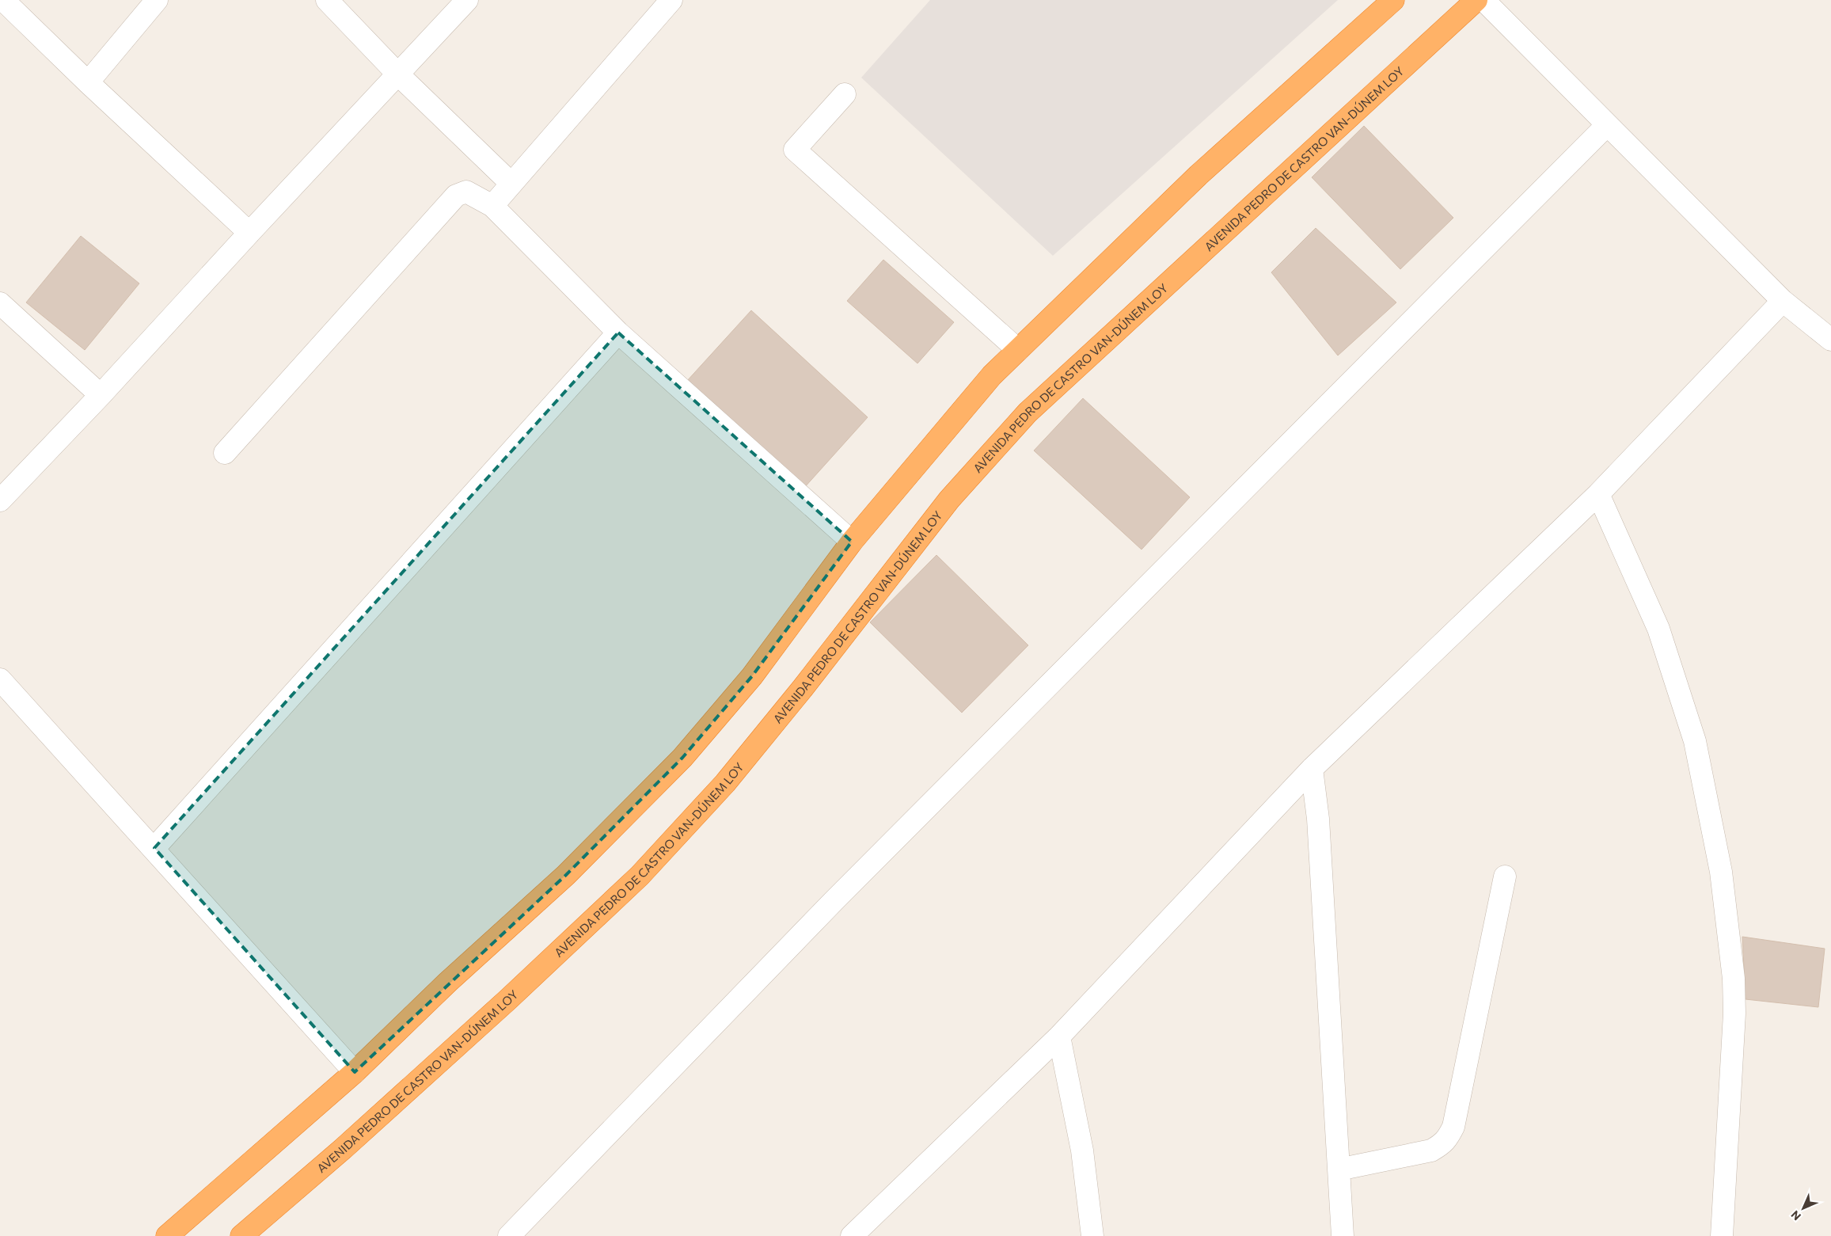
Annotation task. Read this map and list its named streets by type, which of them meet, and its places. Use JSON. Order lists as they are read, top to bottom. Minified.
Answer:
{"streets":{"highway":["AVENIDA PEDRO DE CASTRO VAN-DÚNEM LOY"]},"north":"bottom left"}
